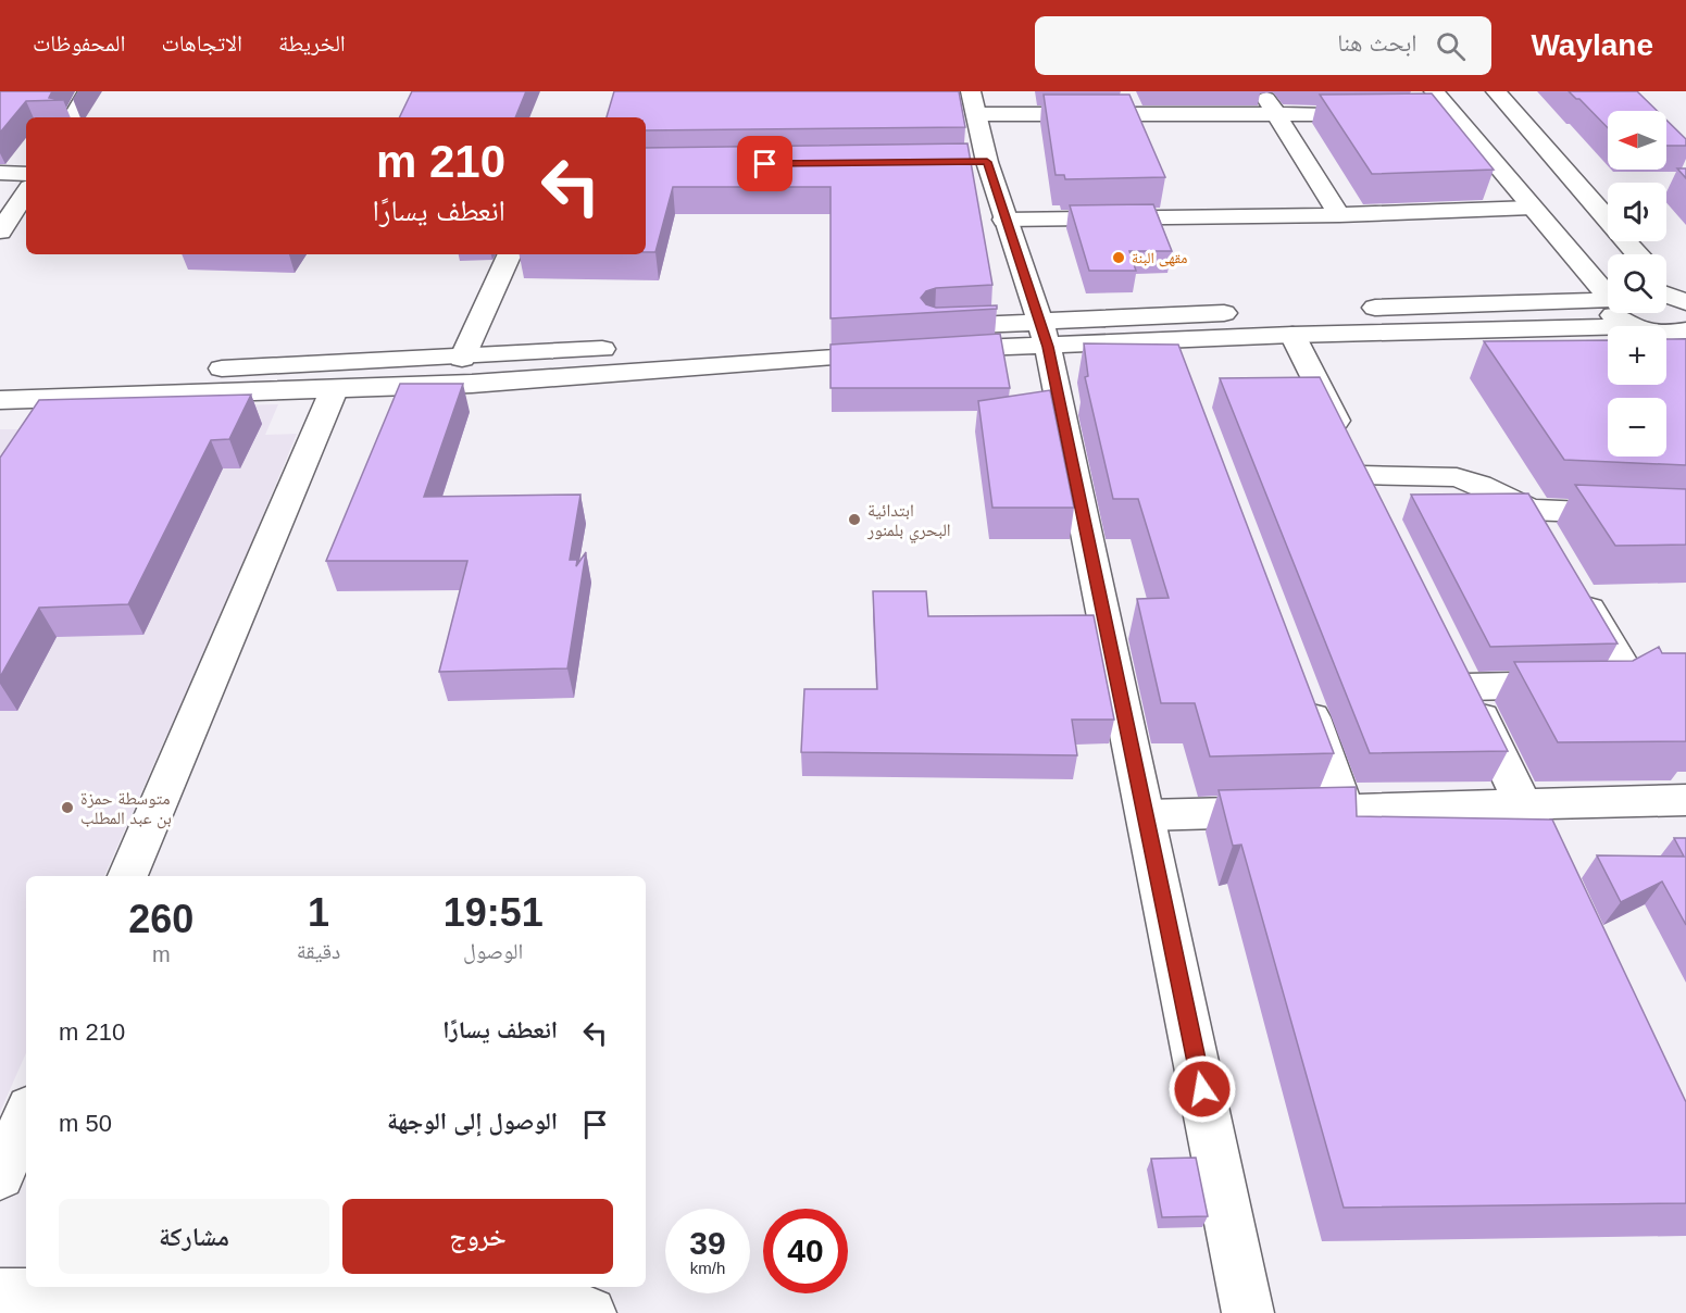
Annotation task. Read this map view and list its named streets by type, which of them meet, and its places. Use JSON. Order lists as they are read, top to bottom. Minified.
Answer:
{"places":["مقهى البنة","ابتدائية البحري بلمنور","متوسطة حمزة بن عبد المطلب"],"north":"left","page":{"header":"Waylane","search":"ابحث هنا","nav":["الخريطة","الاتجاهات","المحفوظات"],"map_buttons":["+","−"],"turn":["210 m","انعطف يسارًا"],"eta":["19:51","الوصول","1","دقيقة","260","m"],"list":[{"name":"انعطف يسارًا","value":"210 m"},{"name":"الوصول إلى الوجهة","value":"50 m"}],"buttons":["خروج","مشاركة"],"speed":"39 km/h","limit":"40"}}
